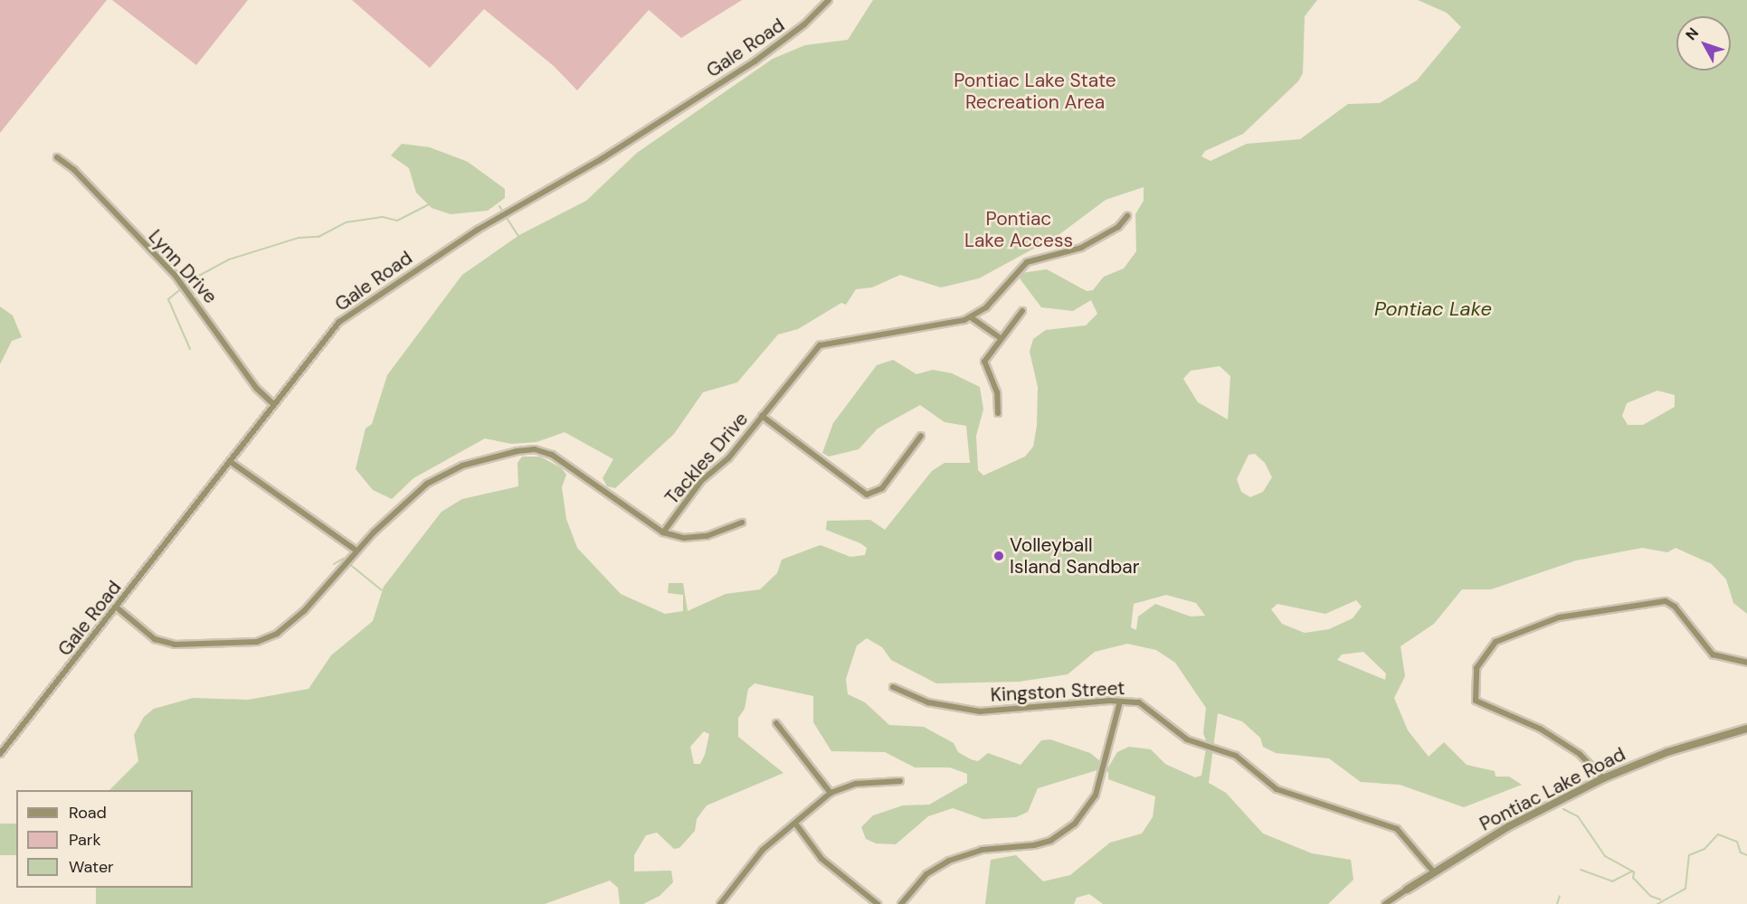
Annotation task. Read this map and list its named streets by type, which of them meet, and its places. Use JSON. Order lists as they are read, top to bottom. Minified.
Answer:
{"streets":{"street":["Gale Road","Lynn Drive","Tackles Drive","Kingston Street","Pontiac Lake Road"]},"crossings":[["Gale Road","Lynn Drive"],["Gale Road","Tackles Drive"],["Kingston Street","Pontiac Lake Road"]],"water":["Pontiac Lake"],"parks":["Pontiac Lake State Recreation Area","Pontiac Lake Access"],"places":["Volleyball Island Sandbar"],"legend":["Road","Park","Water"],"north":"top left"}
